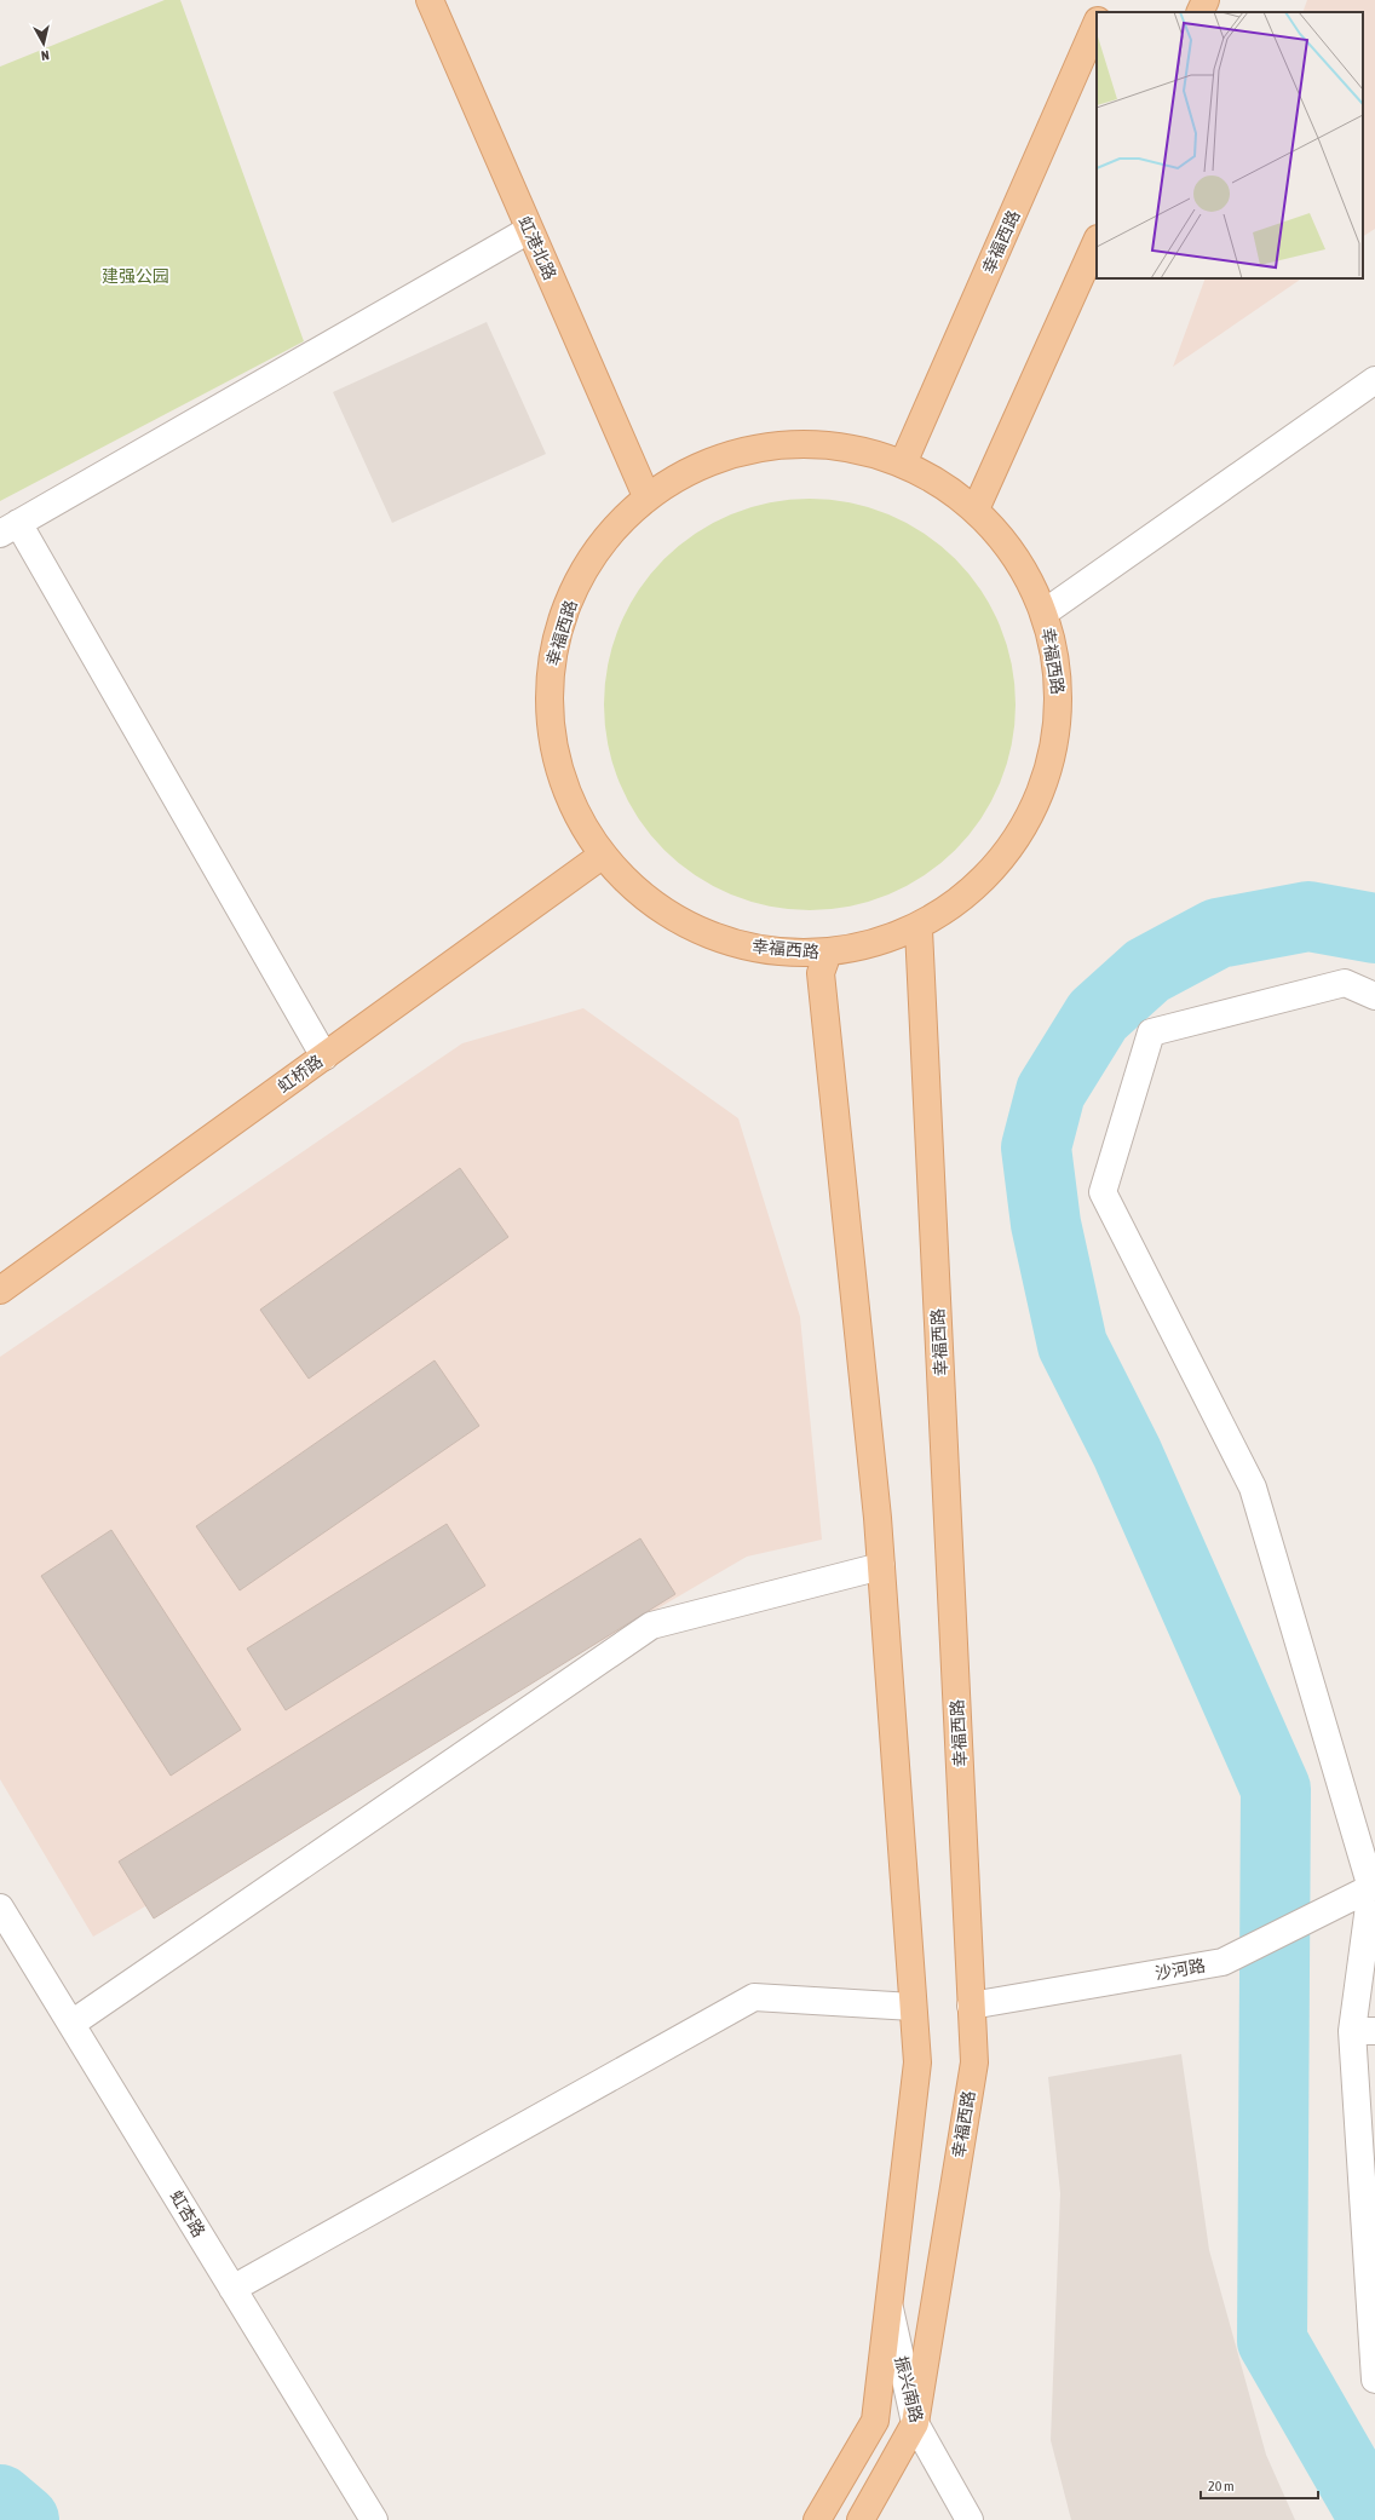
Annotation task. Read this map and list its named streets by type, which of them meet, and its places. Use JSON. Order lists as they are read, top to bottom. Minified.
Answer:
{"streets":{"main road":["幸福西路","虹港北路","虹桥路"],"street":["沙河路","虹杏路","振兴南路"]},"crossings":[["幸福西路","虹港北路"],["幸福西路","虹桥路"],["幸福西路","沙河路"],["幸福西路","振兴南路"]],"parks":["建强公园"],"scale_bar":"20 m","north":"bottom"}
